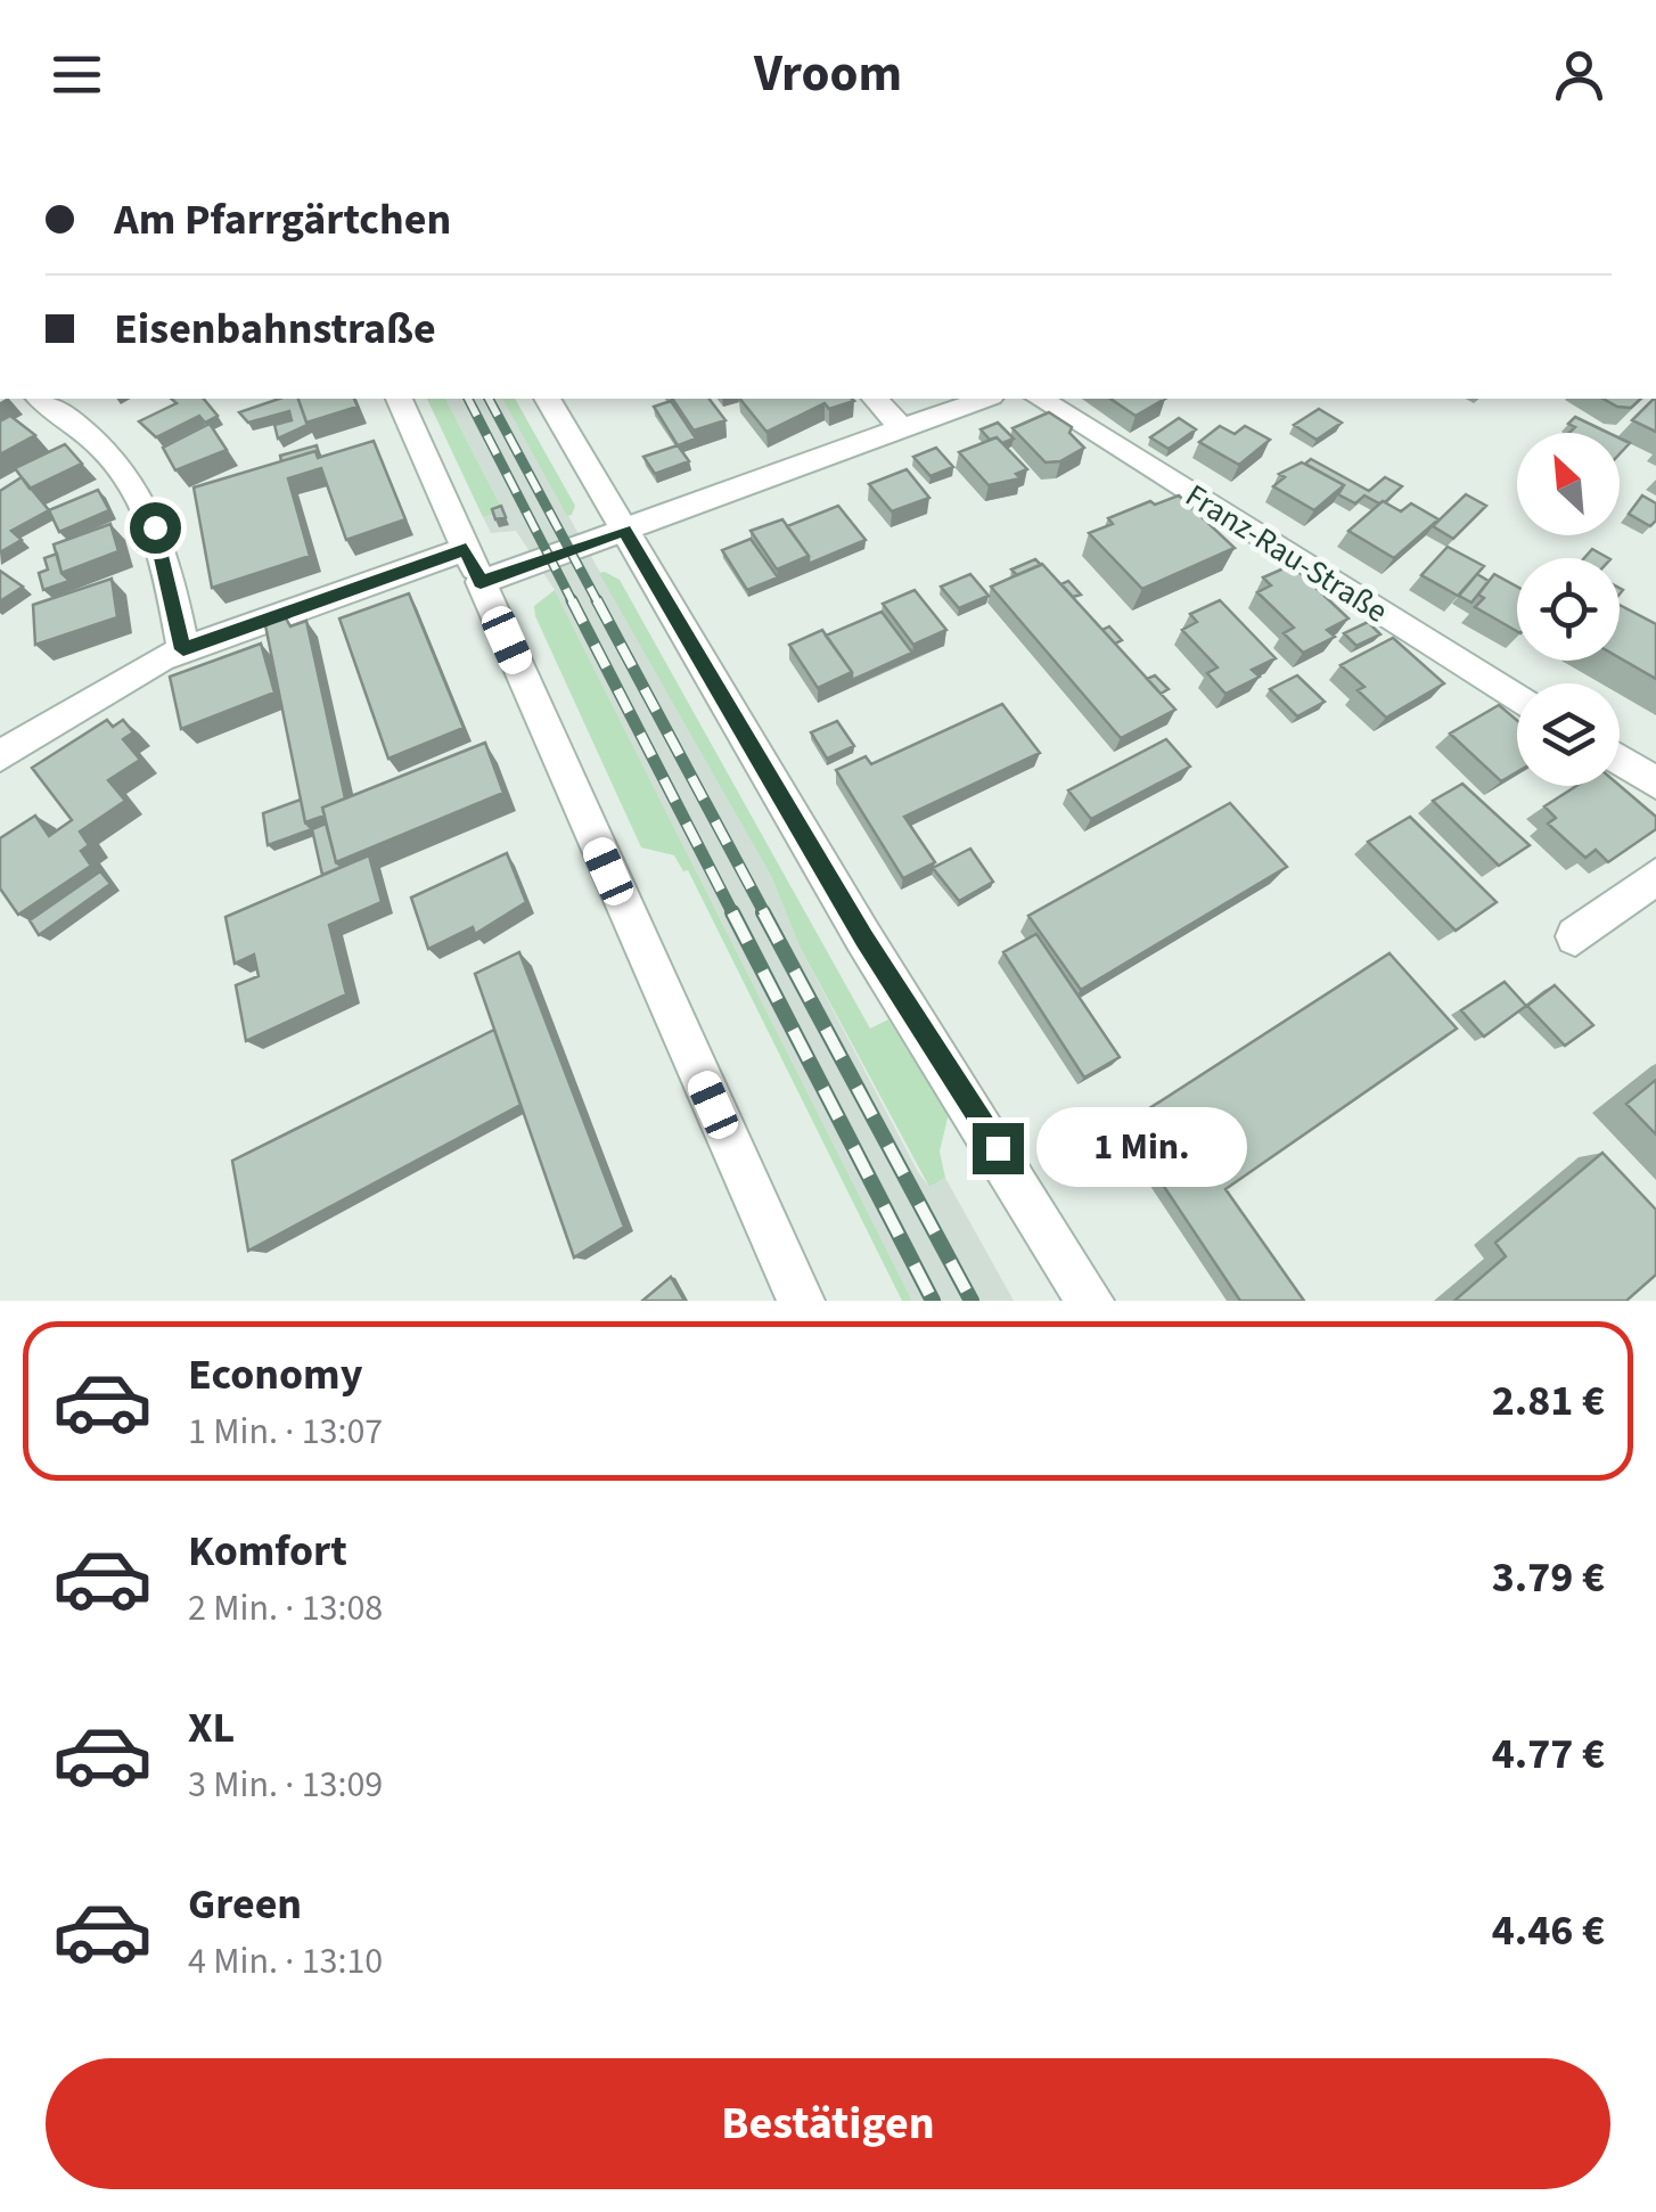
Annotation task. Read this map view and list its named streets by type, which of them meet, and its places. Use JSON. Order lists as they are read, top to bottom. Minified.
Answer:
{"streets":{"street":["Franz-Rau-Straße"]},"north":"top left","page":{"header":"Vroom","banner":["Am Pfarrgärtchen","Eisenbahnstraße"],"bubble":"1 Min.","list":[{"name":"Economy","note":"1 Min. · 13:07","value":"2.81 €"},{"name":"Komfort","note":"2 Min. · 13:08","value":"3.79 €"},{"name":"XL","note":"3 Min. · 13:09","value":"4.77 €"},{"name":"Green","note":"4 Min. · 13:10","value":"4.46 €"}],"buttons":"Bestätigen"}}
